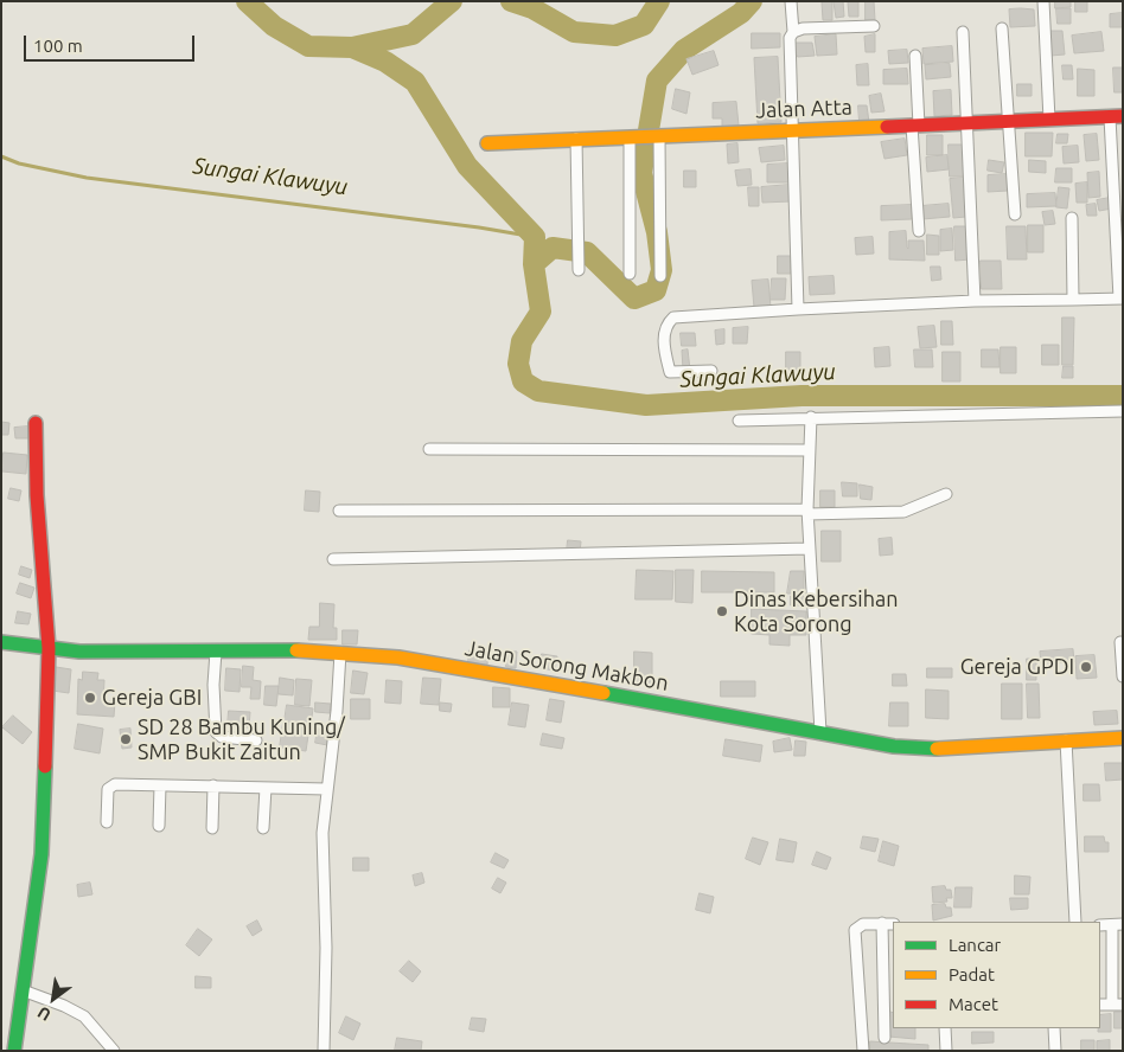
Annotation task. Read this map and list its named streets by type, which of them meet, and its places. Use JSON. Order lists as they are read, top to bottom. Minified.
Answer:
{"streets":{"main road":["Jalan Atta","Jalan Sorong Makbon"]},"water":["Sungai Klawuyu"],"places":["Dinas Kebersihan Kota Sorong","Gereja GPDI","Gereja GBI","SD 28 Bambu Kuning/ SMP Bukit Zaitun"],"legend":["Lancar","Padat","Macet"],"scale_bar":"100 m","north":"bottom left"}
